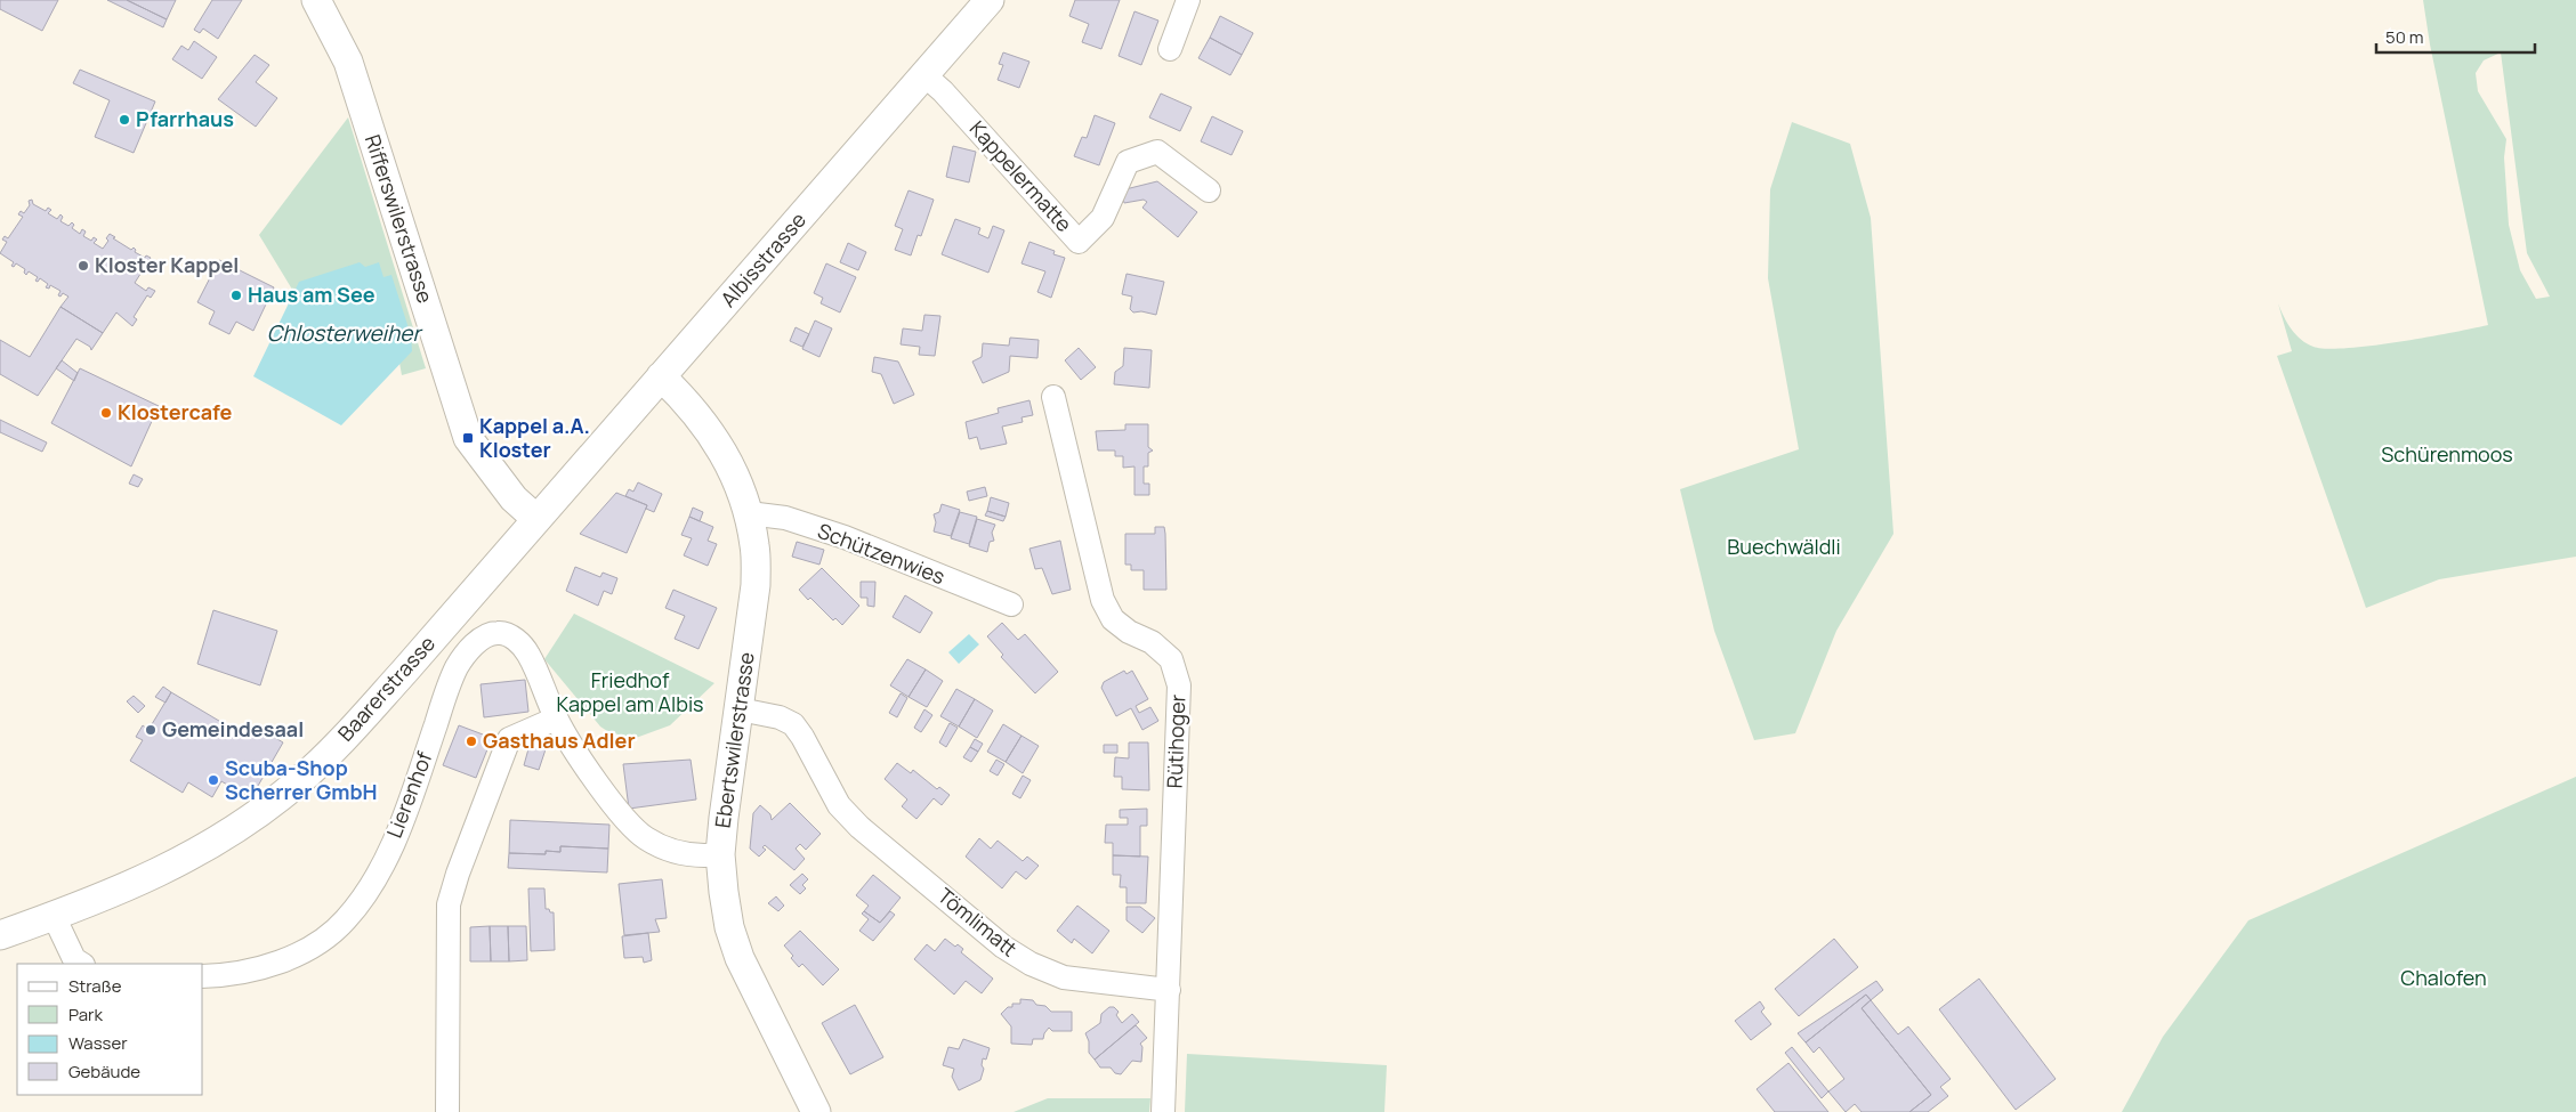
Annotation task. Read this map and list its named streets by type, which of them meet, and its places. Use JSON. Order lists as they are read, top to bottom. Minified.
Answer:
{"streets":{"street":["Kappelermatte","Rifferswilerstrasse","Albisstrasse","Schützenwies","Baarerstrasse","Ebertswilerstrasse","Rütihoger","Lierenhof","Tömlimatt"]},"crossings":[["Kappelermatte","Albisstrasse"],["Rifferswilerstrasse","Albisstrasse"],["Rifferswilerstrasse","Baarerstrasse"],["Albisstrasse","Baarerstrasse"],["Albisstrasse","Ebertswilerstrasse"],["Schützenwies","Ebertswilerstrasse"],["Ebertswilerstrasse","Lierenhof"],["Ebertswilerstrasse","Tömlimatt"],["Rütihoger","Tömlimatt"]],"water":["Chlosterweiher"],"parks":["Schürenmoos","Buechwäldli","Friedhof Kappel am Albis","Chalofen"],"places":{"other":["Pfarrhaus","Kloster Kappel","Haus am See","Klostercafe","Gemeindesaal","Gasthaus Adler","Scuba-Shop Scherrer GmbH"],"transit":["Kappel a.A. Kloster"]},"legend":["Straße","Park","Wasser","Gebäude"],"scale_bar":"50 m"}
